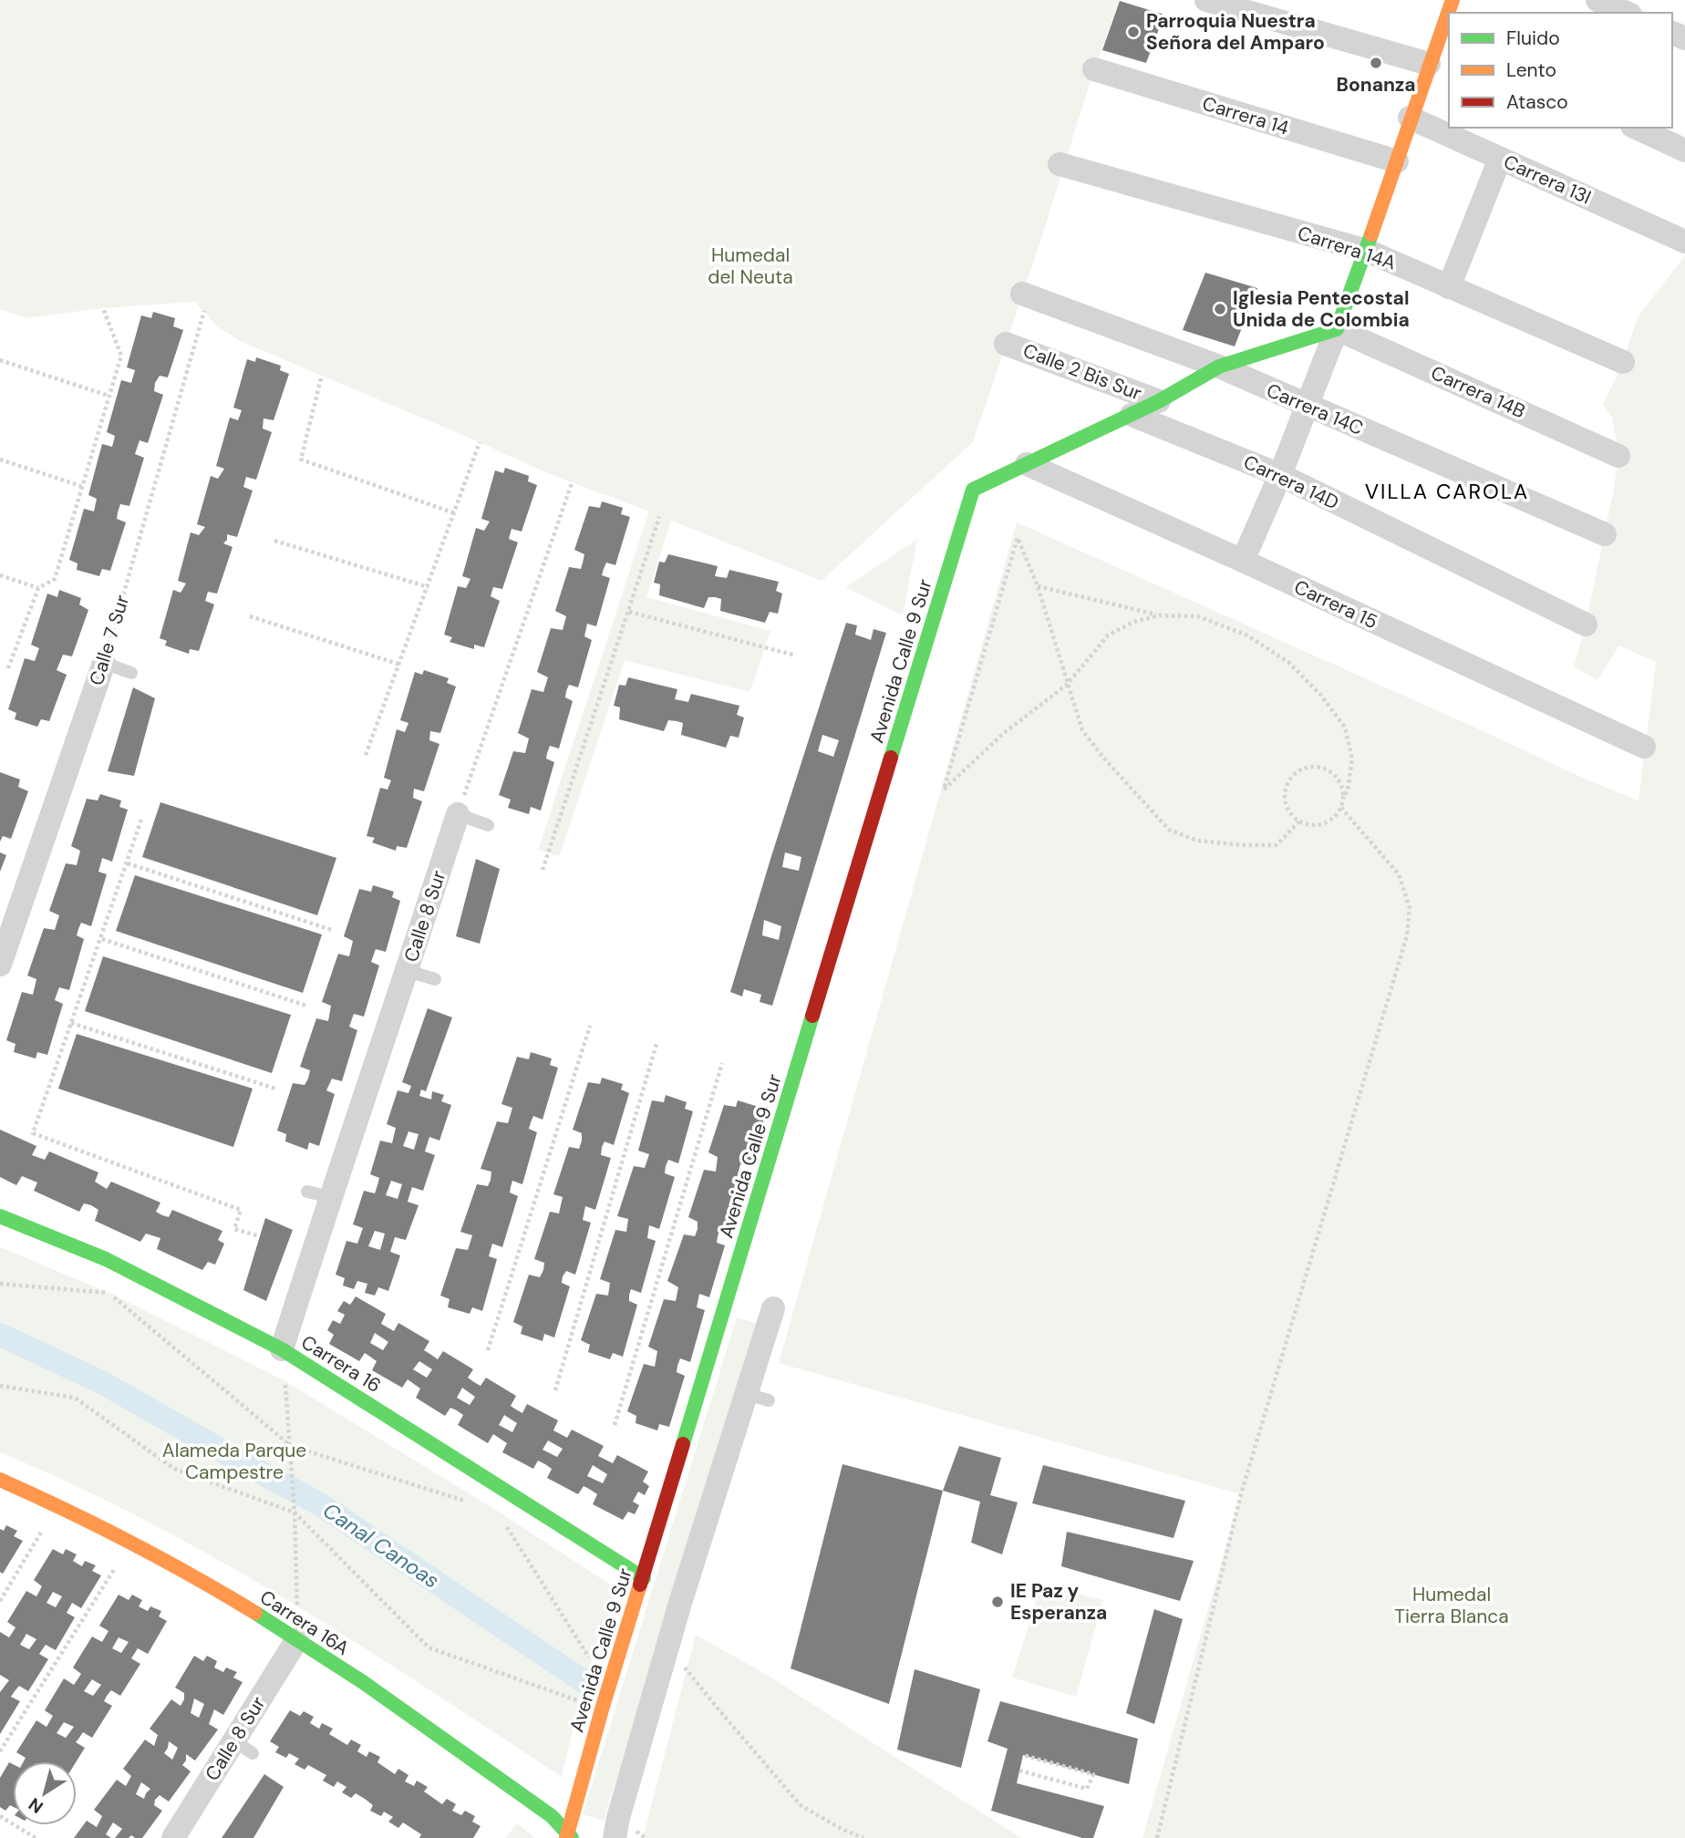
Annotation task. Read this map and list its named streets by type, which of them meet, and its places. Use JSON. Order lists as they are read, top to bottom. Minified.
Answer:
{"streets":{"street":["Carrera 14","Carrera 13I","Carrera 14A","Calle 2 Bis Sur","Carrera 14B","Carrera 14C","Carrera 14D","Carrera 15","Calle 7 Sur","Avenida Calle 9 Sur","Calle 8 Sur","Carrera 16","Carrera 16A"]},"crossings":[["Carrera 15","Avenida Calle 9 Sur"],["Avenida Calle 9 Sur","Carrera 16"],["Avenida Calle 9 Sur","Carrera 16A"],["Calle 8 Sur","Carrera 16"],["Calle 8 Sur","Carrera 16A"]],"districts":["VILLA CAROLA"],"water":["Canal Canoas"],"parks":["Humedal del Neuta","Alameda Parque Campestre","Humedal Tierra Blanca"],"places":["Parroquia Nuestra Señora del Amparo","Bonanza","Iglesia Pentecostal Unida de Colombia","IE Paz y Esperanza"],"legend":["Fluido","Lento","Atasco"],"north":"bottom left"}
